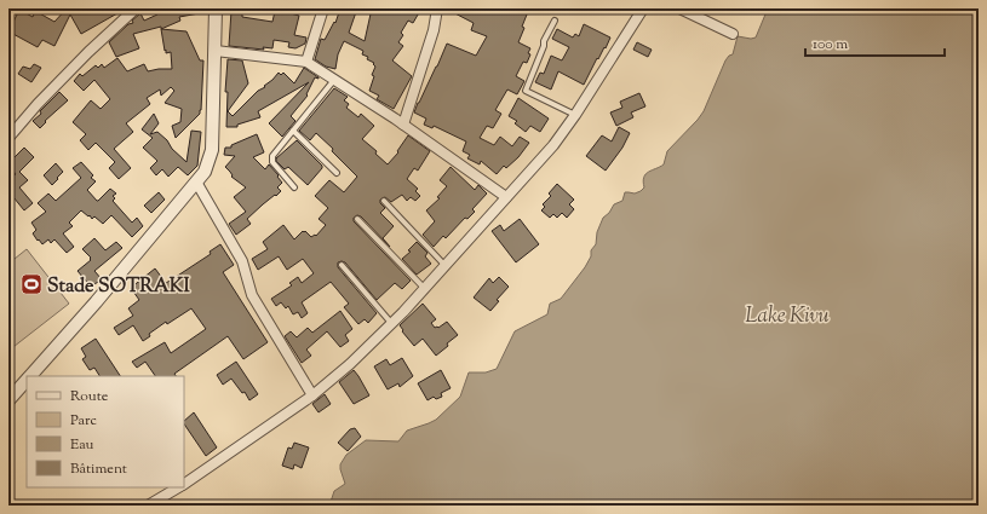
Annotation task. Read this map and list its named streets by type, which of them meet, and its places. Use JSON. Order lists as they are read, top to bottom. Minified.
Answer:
{"water":["Lake Kivu"],"places":{"sports":["Stade SOTRAKI"]},"legend":["Route","Parc","Eau","Bâtiment"],"scale_bar":"100 m"}
